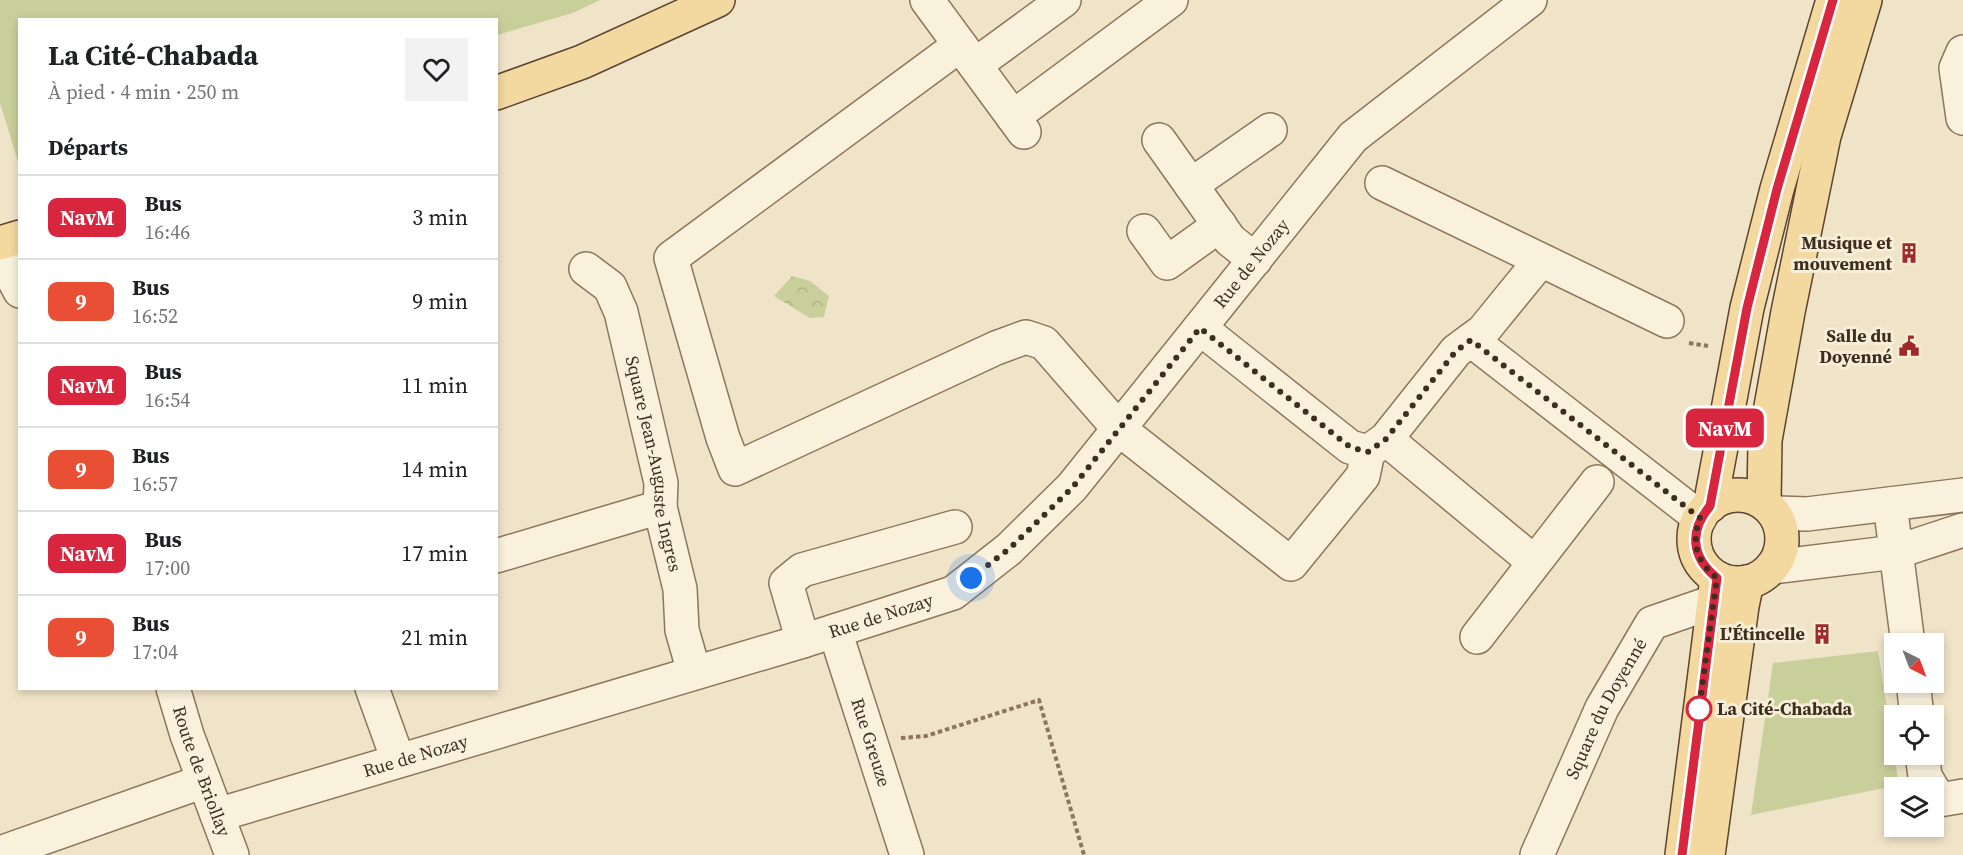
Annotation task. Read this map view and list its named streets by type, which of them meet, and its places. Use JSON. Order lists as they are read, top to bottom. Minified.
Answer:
{"streets":{"street":["Rue de Nozay","Square Jean-Auguste Ingres","Square du Doyenné","Rue Greuze","Route de Briollay"]},"crossings":[["Rue de Nozay","Square Jean-Auguste Ingres"],["Rue de Nozay","Rue Greuze"],["Rue de Nozay","Route de Briollay"]],"places":{"building":["Musique et mouvement","L'Étincelle"],"public building":["Salle du Doyenné"],"other":["La Cité-Chabada"]},"lines":["bus line NavM"],"north":"bottom right","page":{"on_map":"NavM","heading":[["La Cité-Chabada","À pied · 4 min · 250 m"],"Départs"],"list":[{"mark":"NavM","name":"Bus","note":"16:46","value":"3 min"},{"mark":"9","name":"Bus","note":"16:52","value":"9 min"},{"mark":"NavM","name":"Bus","note":"16:54","value":"11 min"},{"mark":"9","name":"Bus","note":"16:57","value":"14 min"},{"mark":"NavM","name":"Bus","note":"17:00","value":"17 min"},{"mark":"9","name":"Bus","note":"17:04","value":"21 min"}]}}
